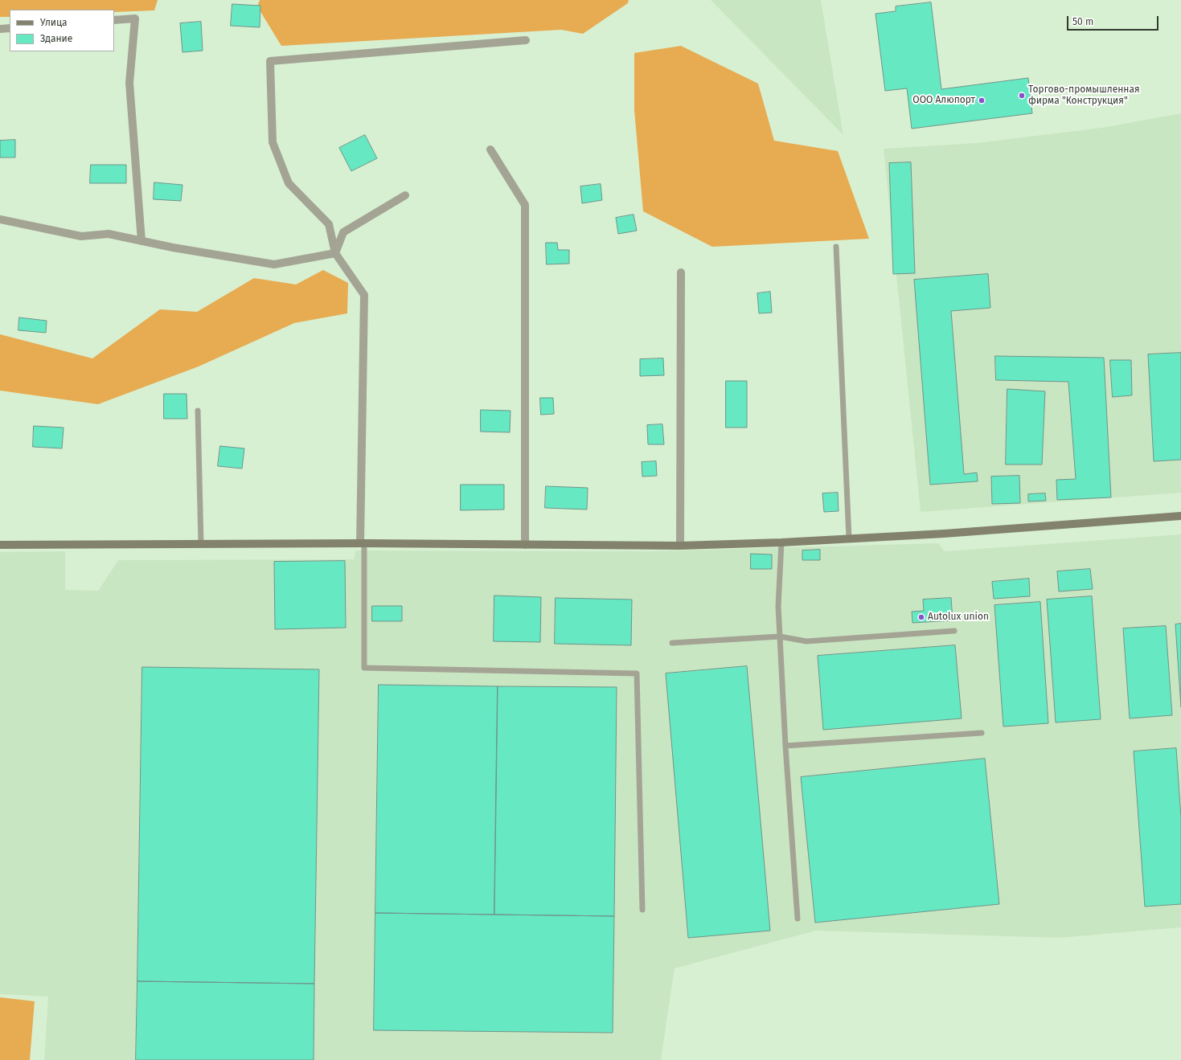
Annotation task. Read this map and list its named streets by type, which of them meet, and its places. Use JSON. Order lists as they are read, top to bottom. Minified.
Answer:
{"places":["Торгово-промышленная фирма \"Конструкция\"","ООО Алюпорт","Autolux union"],"legend":["Улица","Здание"],"scale_bar":"50 m"}
